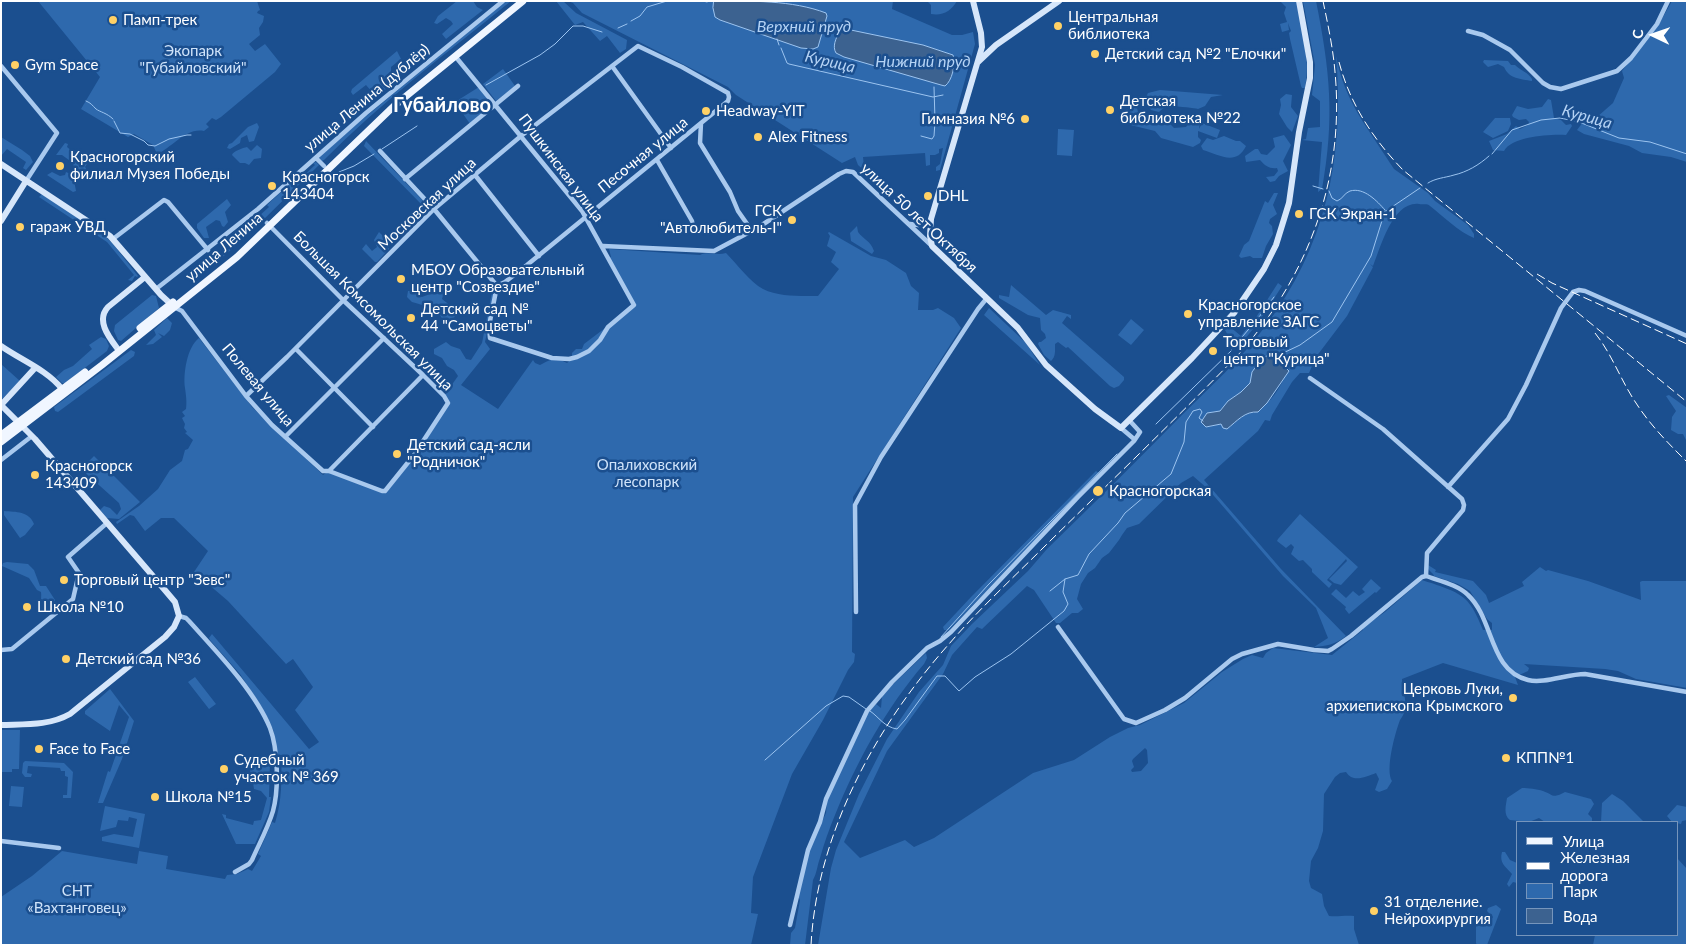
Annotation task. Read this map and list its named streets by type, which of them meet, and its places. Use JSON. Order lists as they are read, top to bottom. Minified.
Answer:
{"streets":{"main road":["улица Ленина"],"street":["улица Ленина (дублёр)","Песочная улица","Пушкинская улица","Московская улица","улица 50 лет Октября","Большая Комсомольская улица","Полевая улица"]},"crossings":[["Песочная улица","Пушкинская улица"],["Песочная улица","Московская улица"],["Пушкинская улица","Московская улица"],["Пушкинская улица","улица 50 лет Октября"],["Пушкинская улица","улица Ленина"],["Московская улица","Большая Комсомольская улица"],["Московская улица","Полевая улица"],["улица Ленина","Большая Комсомольская улица"],["улица Ленина","Полевая улица"],["Большая Комсомольская улица","Полевая улица"]],"districts":["Губайлово"],"water":["Верхний пруд","Курица","Нижний пруд"],"parks":["Экопарк \"Губайловский\"","Опалиховский лесопарк","СНТ «Вахтанговец»"],"places":["Памп-трек","Центральная библиотека","Детский сад №2 \"Елочки\"","Gym Space","Детская библиотека №22","Headway-YIT","Гимназия №6","Alex Fitness","Красногорский филиал Музея Победы","Красногорск 143404","DHL","ГСК Экран-1","ГСК \"Автолюбитель-I\"","гараж УВД","МБОУ Образовательный центр \"Созвездие\"","Красногорское управление ЗАГС","Детский сад № 44 \"Самоцветы\"","Торговый центр \"Курица\"","Детский сад-ясли \"Родничок\"","Красногорск 143409","Красногорская","Торговый центр \"Зевс\"","Школа №10","Детский сад №36","Церковь Луки, архиепископа Крымского","Face to Face","КПП№1","Судебный участок № 369","Школа №15","31 отделение. Нейрохирургия"],"legend":["Улица","Железная дорога","Парк","Вода"],"north":"left"}
